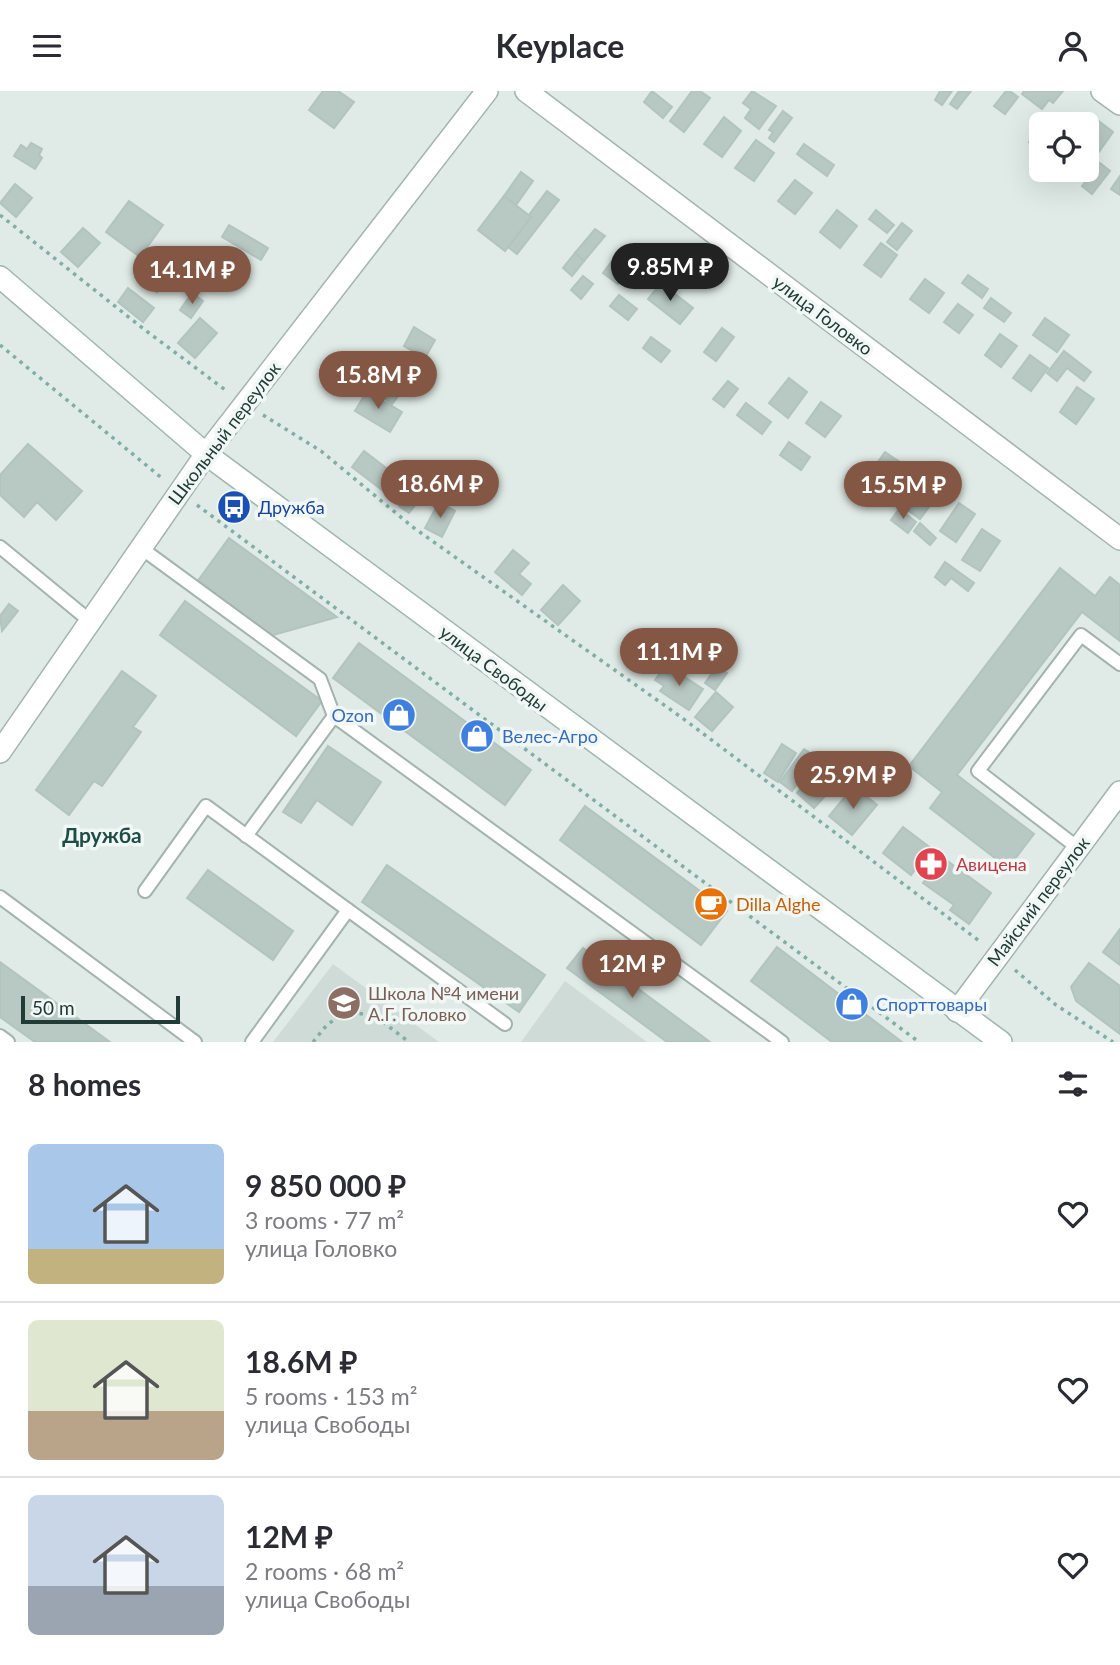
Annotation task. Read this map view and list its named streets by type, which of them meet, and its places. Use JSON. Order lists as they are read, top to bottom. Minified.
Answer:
{"streets":{"street":["улица Головко","Школьный переулок","улица Свободы","Майский переулок"]},"crossings":[["Школьный переулок","улица Свободы"],["улица Свободы","Майский переулок"]],"districts":["Дружба"],"places":{"bus stop":["Дружба"],"shop":["Ozon","Велес-Агро","Спорттовары"],"pharmacy":["Авицена"],"cafe":["Dilla Alghe"],"school or university":["Школа №4 имени А.Г. Головко"]},"scale_bar":"50 m","page":{"header":"Keyplace","price":["9.85M ₽","14.1M ₽","15.8M ₽","18.6M ₽","15.5M ₽","11.1M ₽","25.9M ₽","12M ₽"],"scale":"50 m","heading":"8 homes","list":[{"name":"9 850 000 ₽","note":"3 rooms · 77 m² · улица Головко"},{"name":"18.6M ₽","note":"5 rooms · 153 m² · улица Свободы"},{"name":"12M ₽","note":"2 rooms · 68 m² · улица Свободы"}]}}
